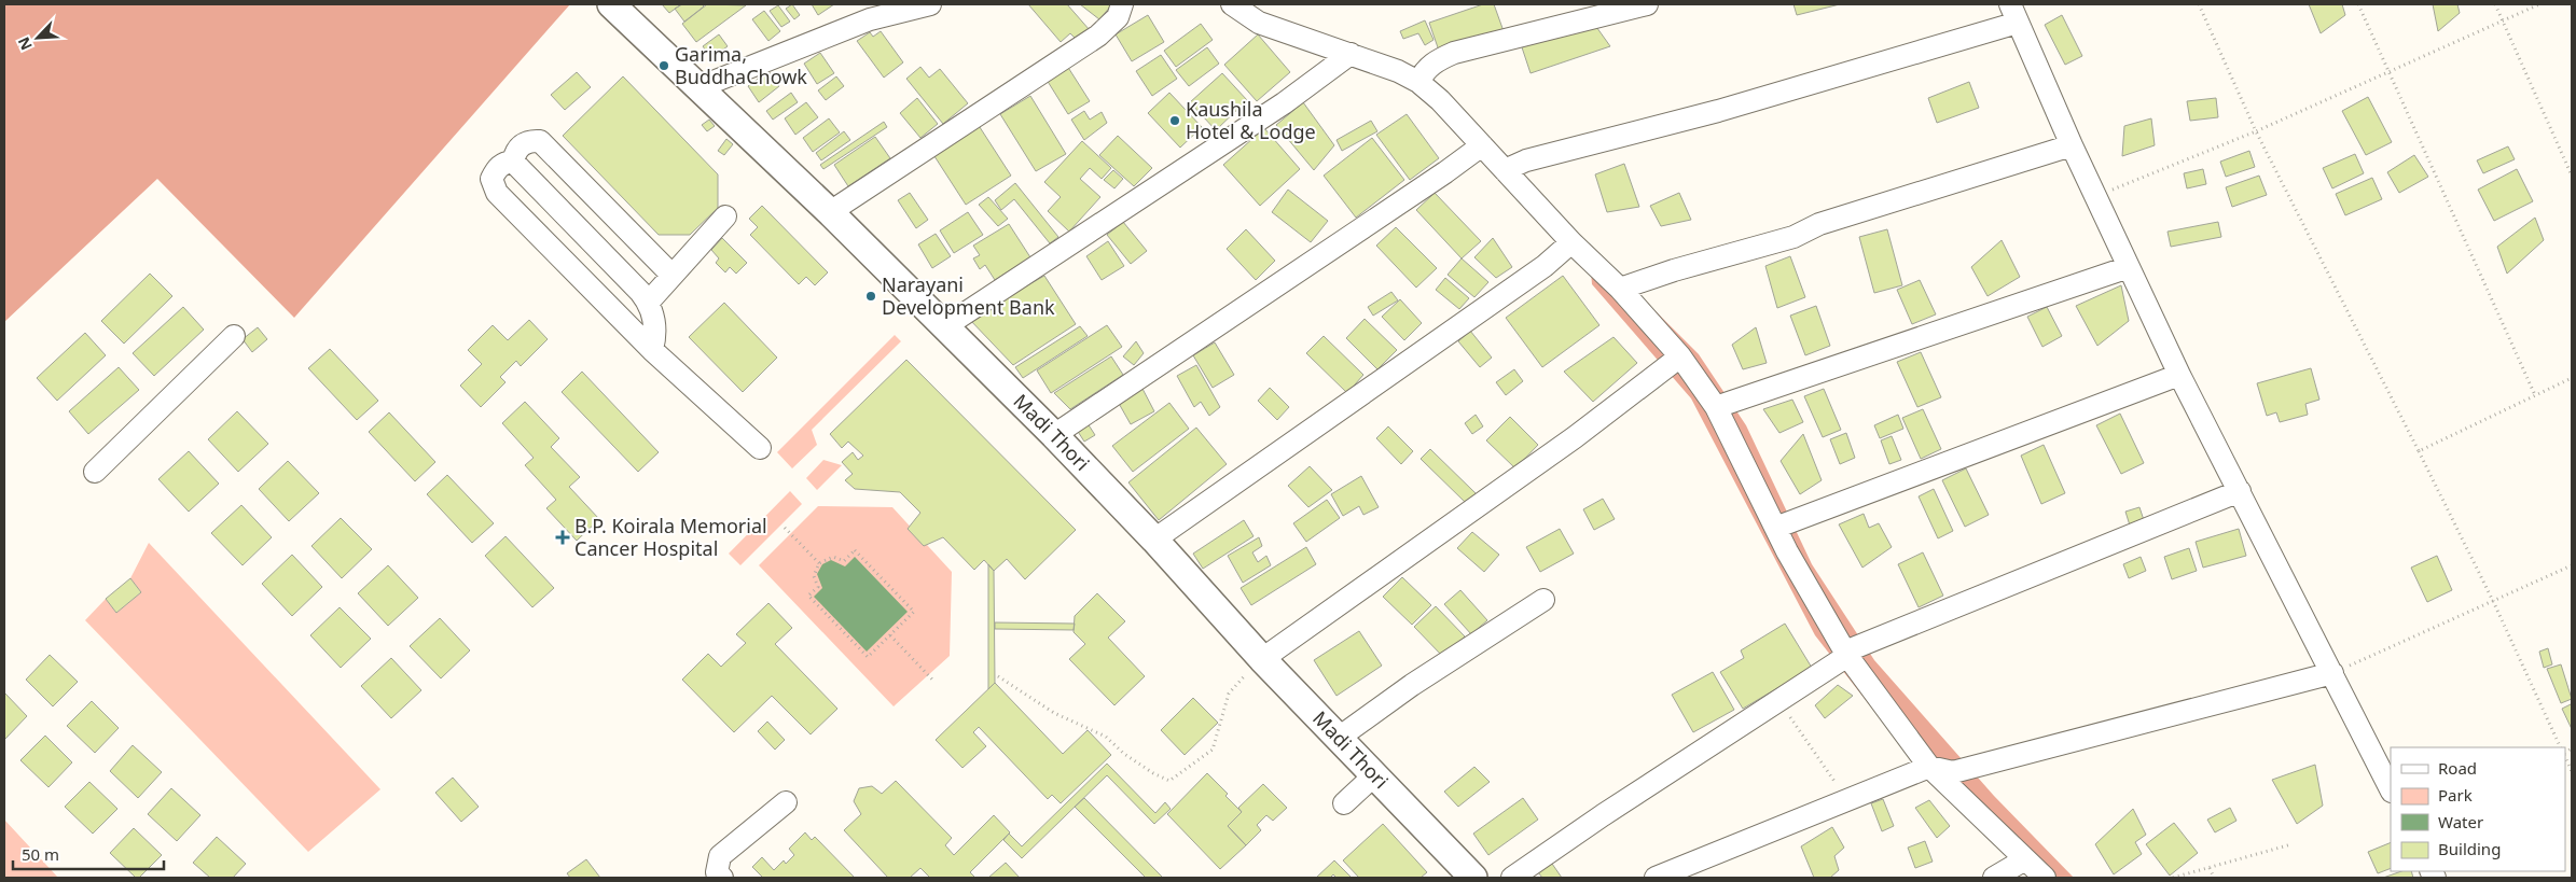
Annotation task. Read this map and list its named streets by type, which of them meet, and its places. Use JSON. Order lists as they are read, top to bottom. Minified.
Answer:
{"streets":{"main road":["Madi Thori"]},"places":{"other":["Garima, BuddhaChowk","Kaushila Hotel & Lodge","Narayani Development Bank"],"health":["B.P. Koirala Memorial Cancer Hospital"]},"legend":["Road","Park","Water","Building"],"scale_bar":"50 m","north":"bottom left"}
